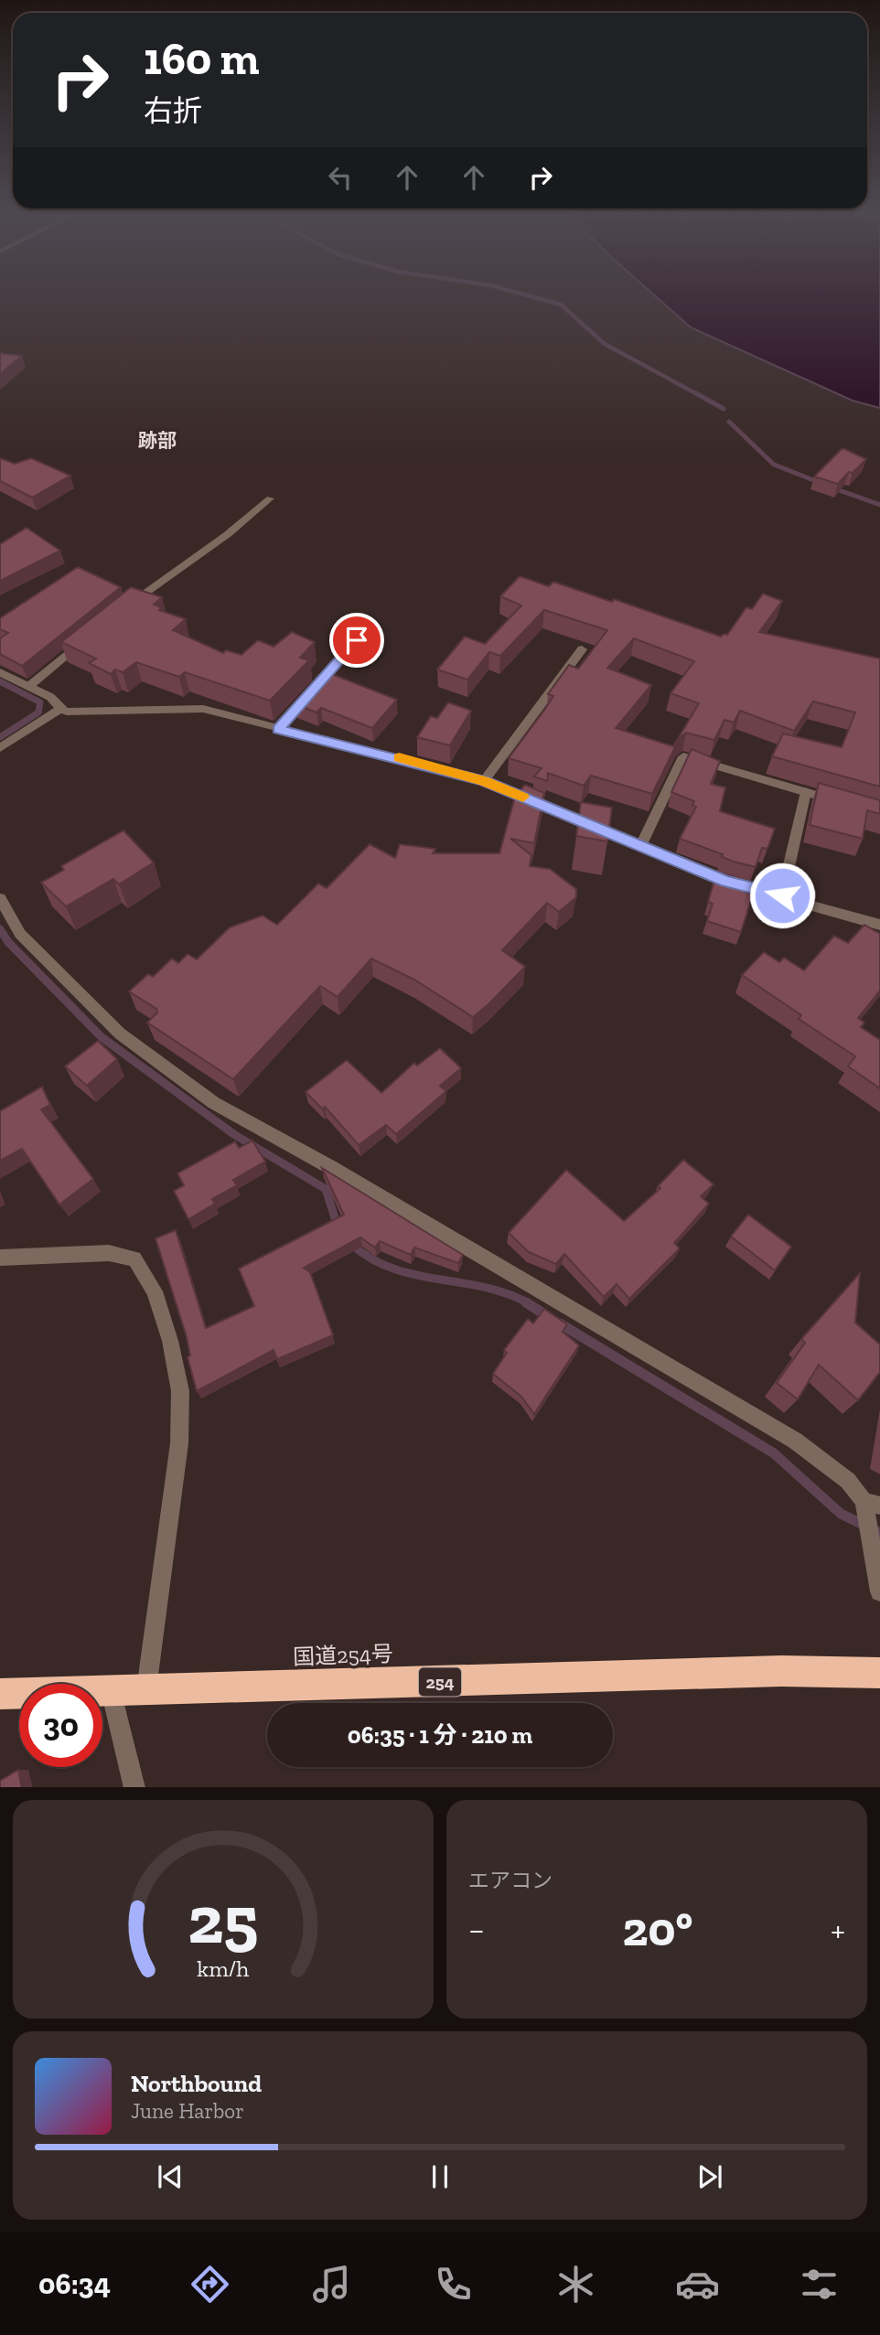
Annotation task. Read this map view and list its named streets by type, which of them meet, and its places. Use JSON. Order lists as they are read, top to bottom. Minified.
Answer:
{"streets":{"highway":["国道254号","254"]},"districts":["跡部"],"page":{"turn":["160 m","右折"],"limit":"30","trip":"06:35 · 1 分 · 210 m","tile":"エアコン","heat":["−","20°","+"],"song":["Northbound","June Harbor"],"tabs":"06:34","gauge":["25","km/h"]}}
